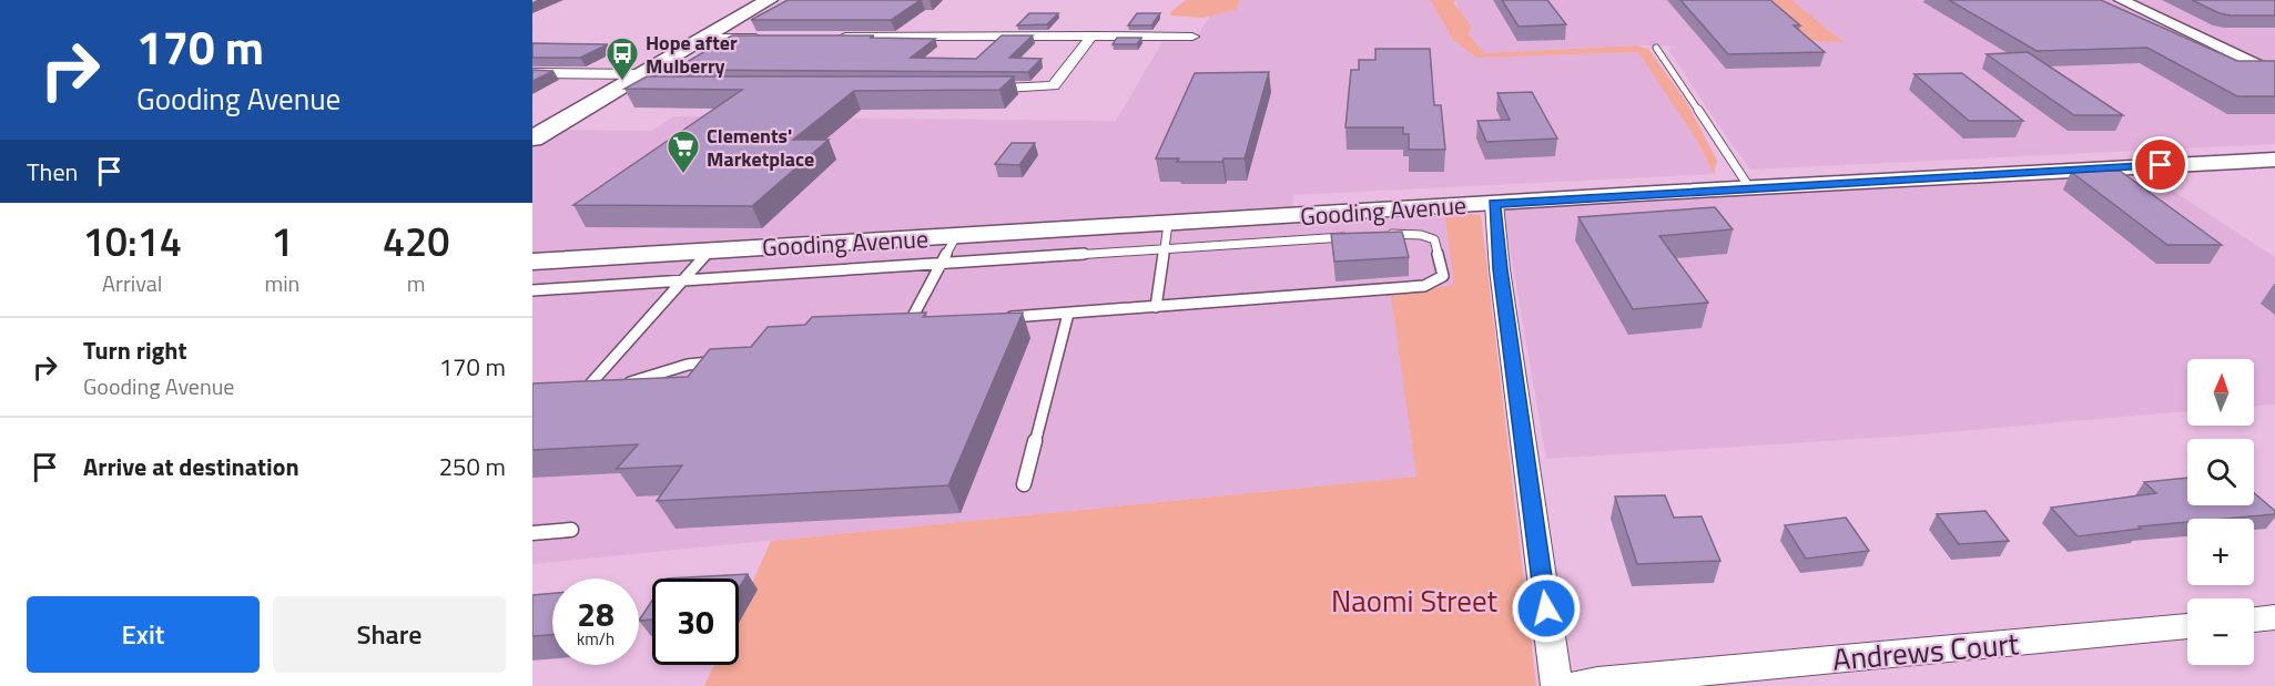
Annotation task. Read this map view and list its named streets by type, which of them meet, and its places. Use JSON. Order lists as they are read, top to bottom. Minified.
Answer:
{"streets":{"main road":["Gooding Avenue"],"street":["Andrews Court"]},"parks":["Naomi Street"],"places":{"bus stop":["Hope after Mulberry"],"supermarket":["Clements' Marketplace"]},"north":"top","page":{"turn":["170 m","Gooding Avenue"],"then":"Then","eta":["10:14","Arrival","1","min","420","m"],"list":[{"name":"Turn right","note":"Gooding Avenue","value":"170 m"},{"name":"Arrive at destination","value":"250 m"}],"map_buttons":["+","−"],"speed":"28 km/h","limit":"30","buttons":["Exit","Share"]}}
